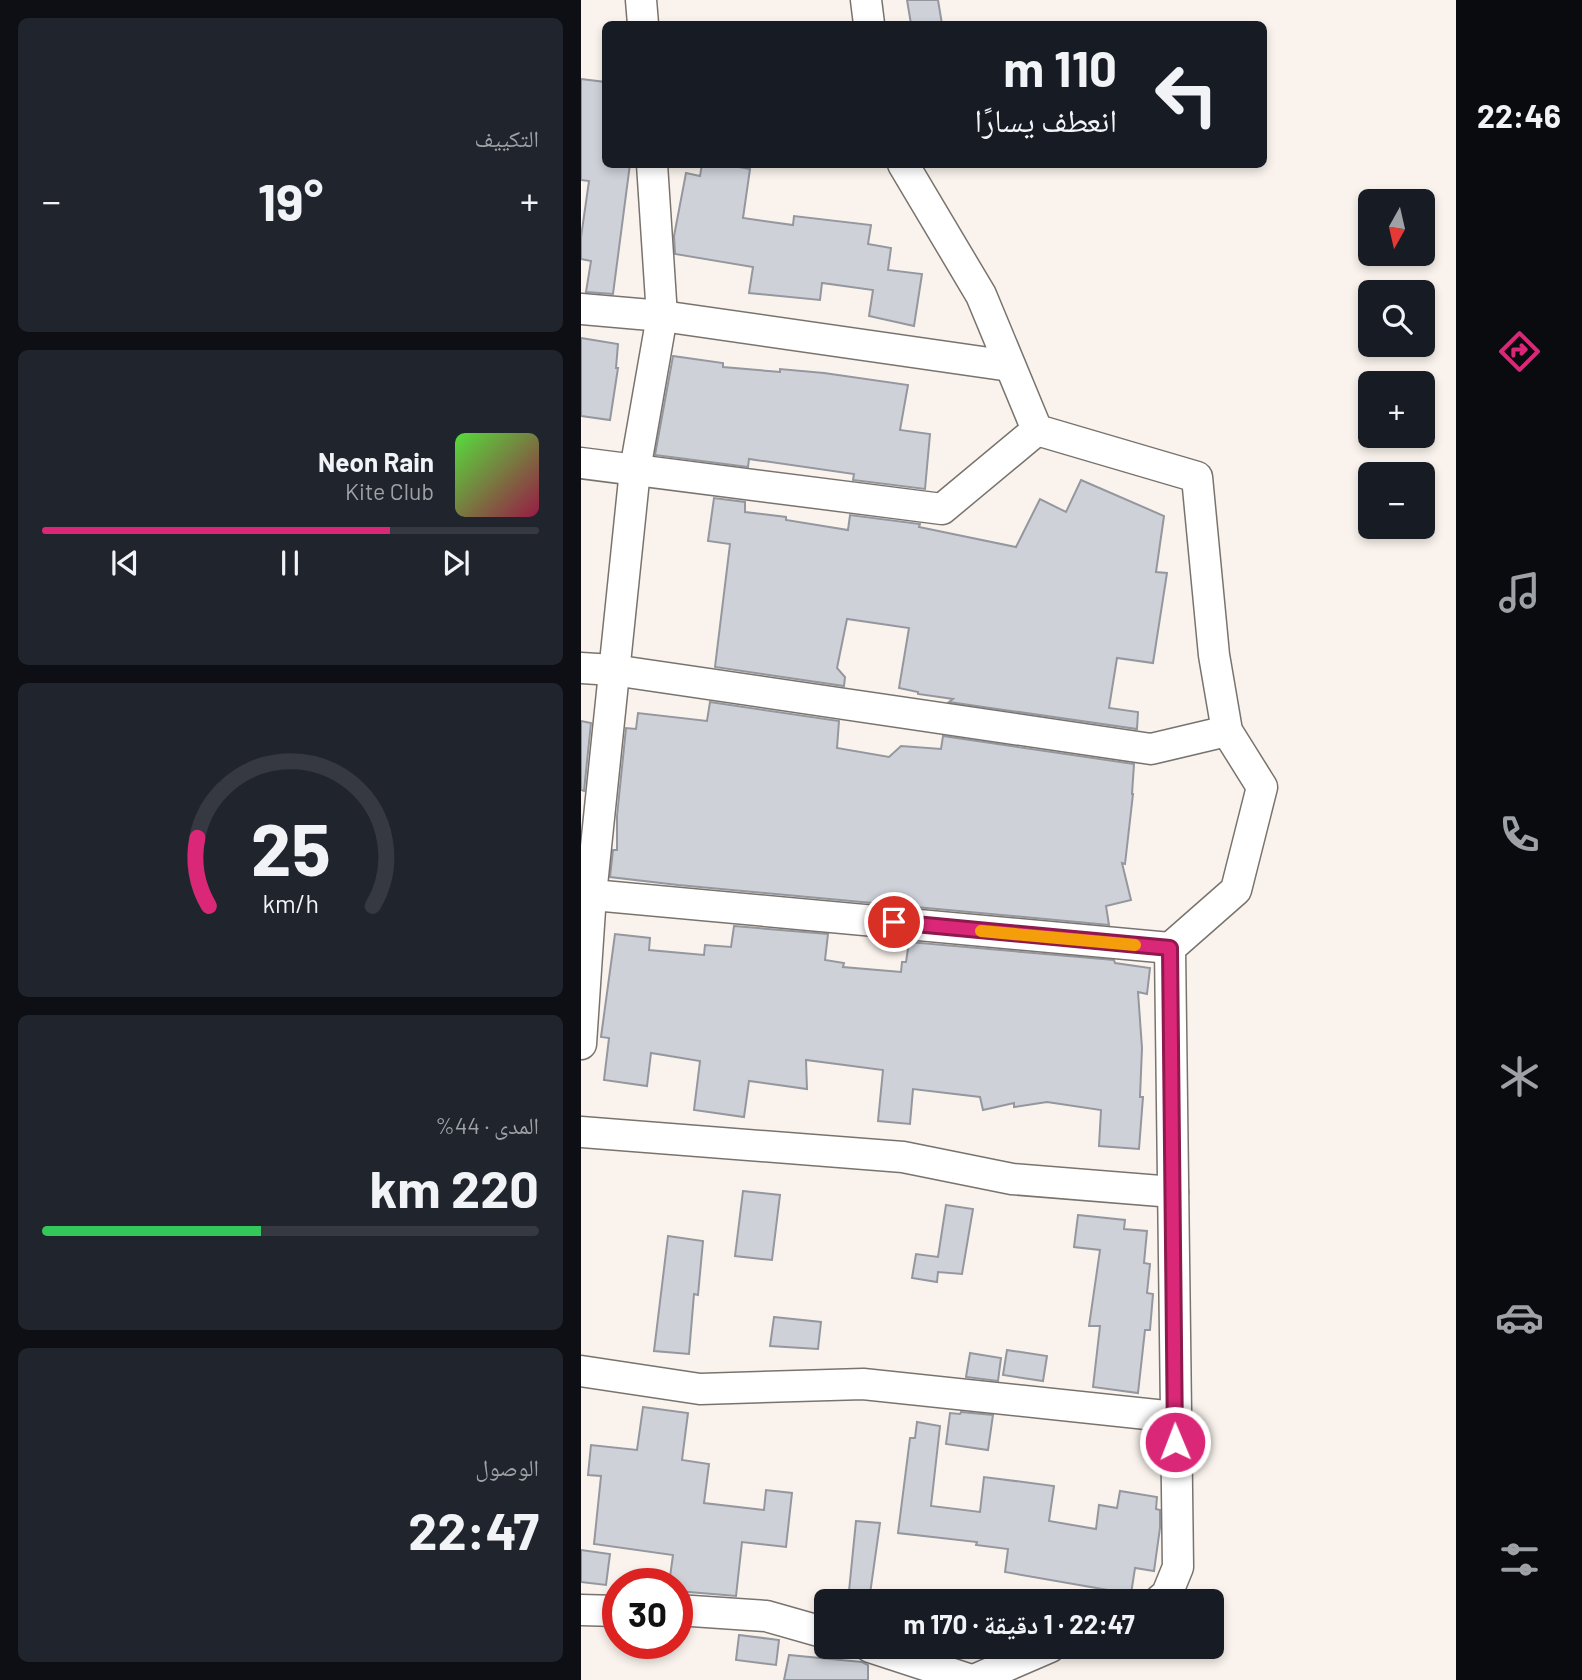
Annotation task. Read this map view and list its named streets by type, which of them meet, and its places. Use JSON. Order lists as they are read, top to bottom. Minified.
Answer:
{"north":"bottom","page":{"tabs":"22:46","tile":["التكييف",["المدى · 44%","220 km"],["الوصول","22:47"]],"turn":["110 m","انعطف يسارًا"],"heat":["−","19°","+"],"map_buttons":["+","−"],"song":["Neon Rain","Kite Club"],"limit":"30","trip":"22:47 · 1 دقيقة · 170 m","gauge":["25","km/h"]}}
